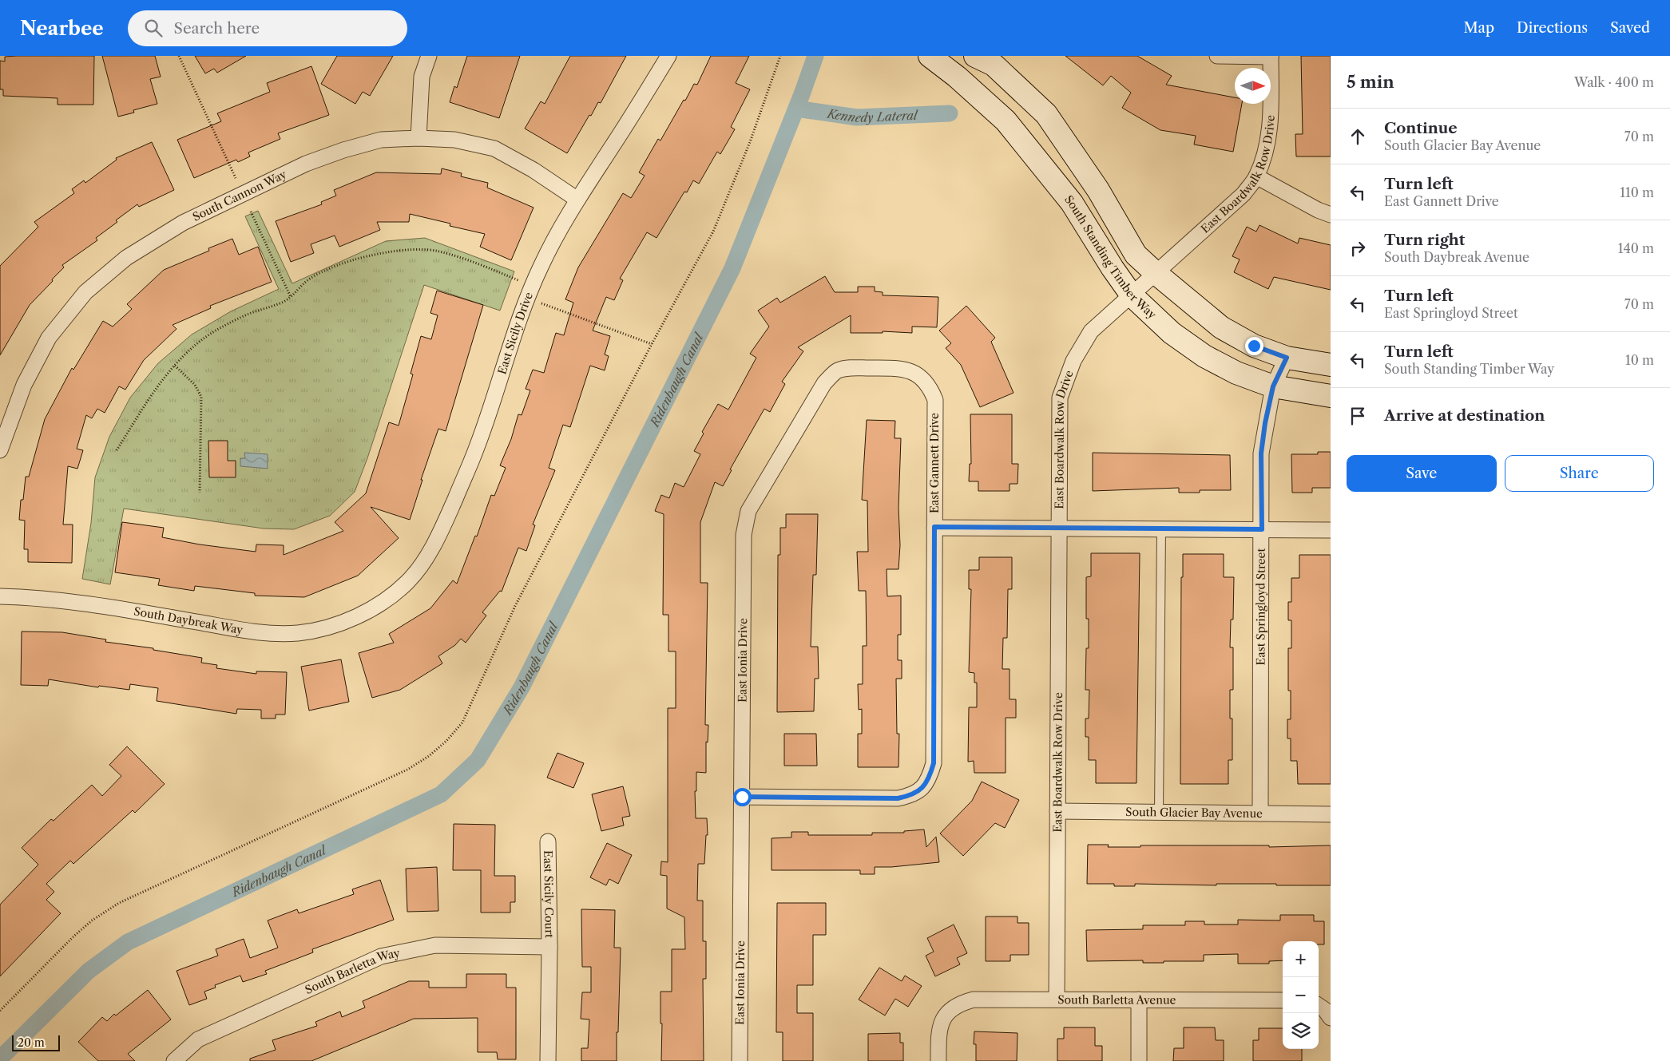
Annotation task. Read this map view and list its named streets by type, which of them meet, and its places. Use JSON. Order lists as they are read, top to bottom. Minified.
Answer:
{"streets":{"street":["East Boardwalk Row Drive","South Cannon Way","South Standing Timber Way","East Sicily Drive","East Gannett Drive","East Springloyd Street","South Daybreak Way","East Ionia Drive","South Glacier Bay Avenue","East Sicily Court","South Barletta Way","South Barletta Avenue"]},"crossings":[["East Boardwalk Row Drive","South Standing Timber Way"],["East Boardwalk Row Drive","South Glacier Bay Avenue"],["East Boardwalk Row Drive","South Barletta Avenue"],["South Cannon Way","East Sicily Drive"],["South Standing Timber Way","East Springloyd Street"],["East Sicily Drive","South Daybreak Way"],["East Gannett Drive","East Ionia Drive"],["East Springloyd Street","South Glacier Bay Avenue"],["East Sicily Court","South Barletta Way"]],"water":["Kennedy Lateral","Ridenbaugh Canal"],"scale_bar":"20 m","north":"right","page":{"header":"Nearbee","search":"Search here","nav":["Map","Directions","Saved"],"heading":["5 min","Walk · 400 m"],"list":[["Continue","South Glacier Bay Avenue","70 m"],["Turn left","East Gannett Drive","110 m"],["Turn right","South Daybreak Avenue","140 m"],["Turn left","East Springloyd Street","70 m"],["Turn left","South Standing Timber Way","10 m"],"Arrive at destination"],"buttons":["Save","Share"],"map_buttons":["+","−"],"scale":"20 m"}}
